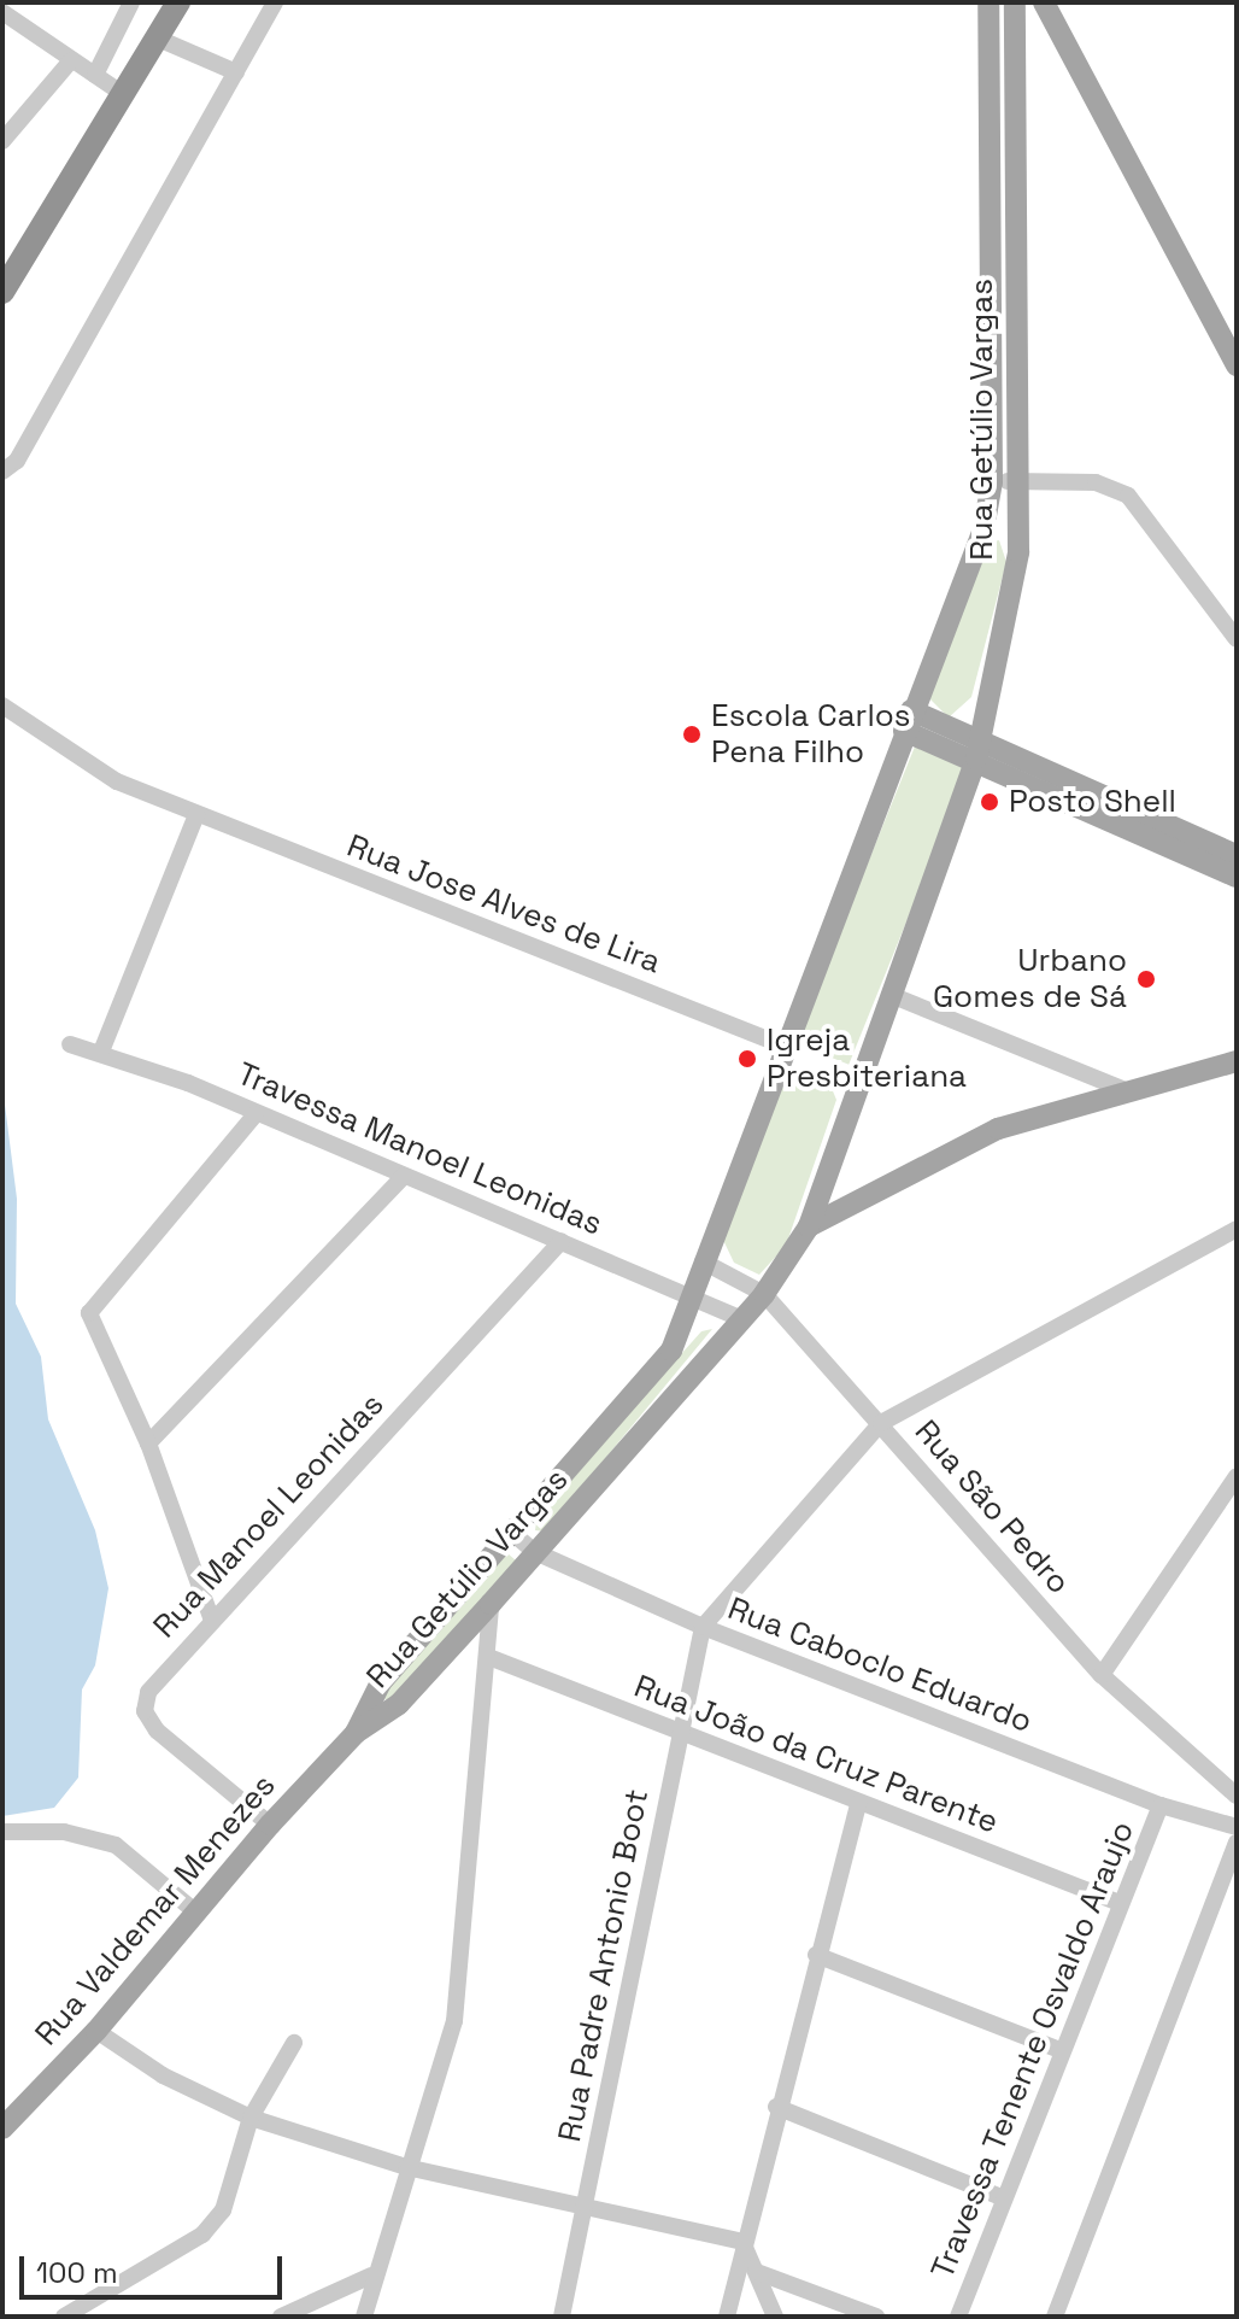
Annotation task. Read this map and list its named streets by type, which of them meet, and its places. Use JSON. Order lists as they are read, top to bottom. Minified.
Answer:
{"streets":{"main road":["Rua Getúlio Vargas","Rua Valdemar Menezes"],"street":["Rua Jose Alves de Lira","Travessa Manoel Leonidas","Rua São Pedro","Rua Manoel Leonidas","Rua Caboclo Eduardo","Rua João da Cruz Parente","Rua Padre Antonio Boot","Travessa Tenente Osvaldo Araujo"]},"crossings":[["Rua Getúlio Vargas","Rua Jose Alves de Lira"],["Rua Getúlio Vargas","Travessa Manoel Leonidas"],["Rua Getúlio Vargas","Rua São Pedro"],["Rua Getúlio Vargas","Rua Caboclo Eduardo"],["Rua Getúlio Vargas","Rua Valdemar Menezes"],["Travessa Manoel Leonidas","Rua Manoel Leonidas"],["Rua Manoel Leonidas","Rua Valdemar Menezes"],["Rua Caboclo Eduardo","Rua Padre Antonio Boot"],["Rua Caboclo Eduardo","Travessa Tenente Osvaldo Araujo"],["Rua João da Cruz Parente","Rua Padre Antonio Boot"],["Rua João da Cruz Parente","Travessa Tenente Osvaldo Araujo"]],"places":["Escola Carlos Pena Filho","Posto Shell","Urbano Gomes de Sá","Igreja Presbiteriana"],"scale_bar":"100 m"}
